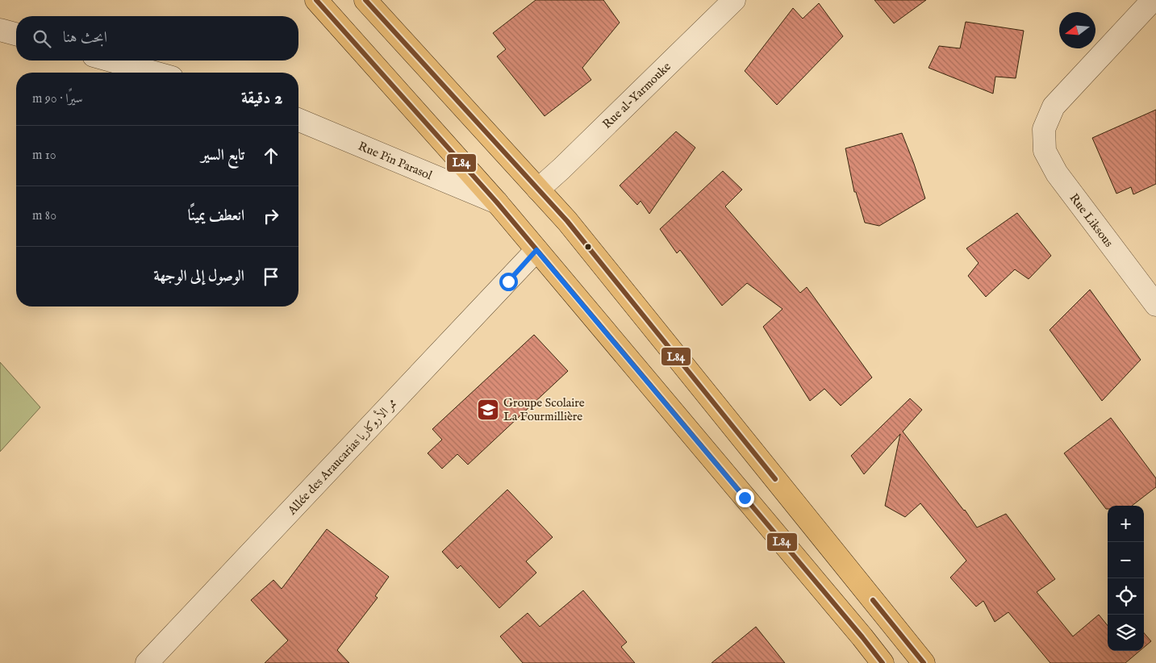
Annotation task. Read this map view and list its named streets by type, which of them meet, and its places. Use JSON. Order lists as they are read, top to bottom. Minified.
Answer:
{"streets":{"street":["Rue al-Yarmouke","Rue Pin Parasol","Rue Liksous","Allée des Araucarias ممر الأروكاريا"]},"places":{"school or university":["Groupe Scolaire La Fourmillière"]},"lines":["transit line L84"],"north":"left","page":{"search":"ابحث هنا","heading":["2 دقيقة","سيرًا · 90 m"],"list":[["تابع السير","10 m"],["انعطف يمينًا","80 m"],"الوصول إلى الوجهة"],"map_buttons":["+","−"]}}
